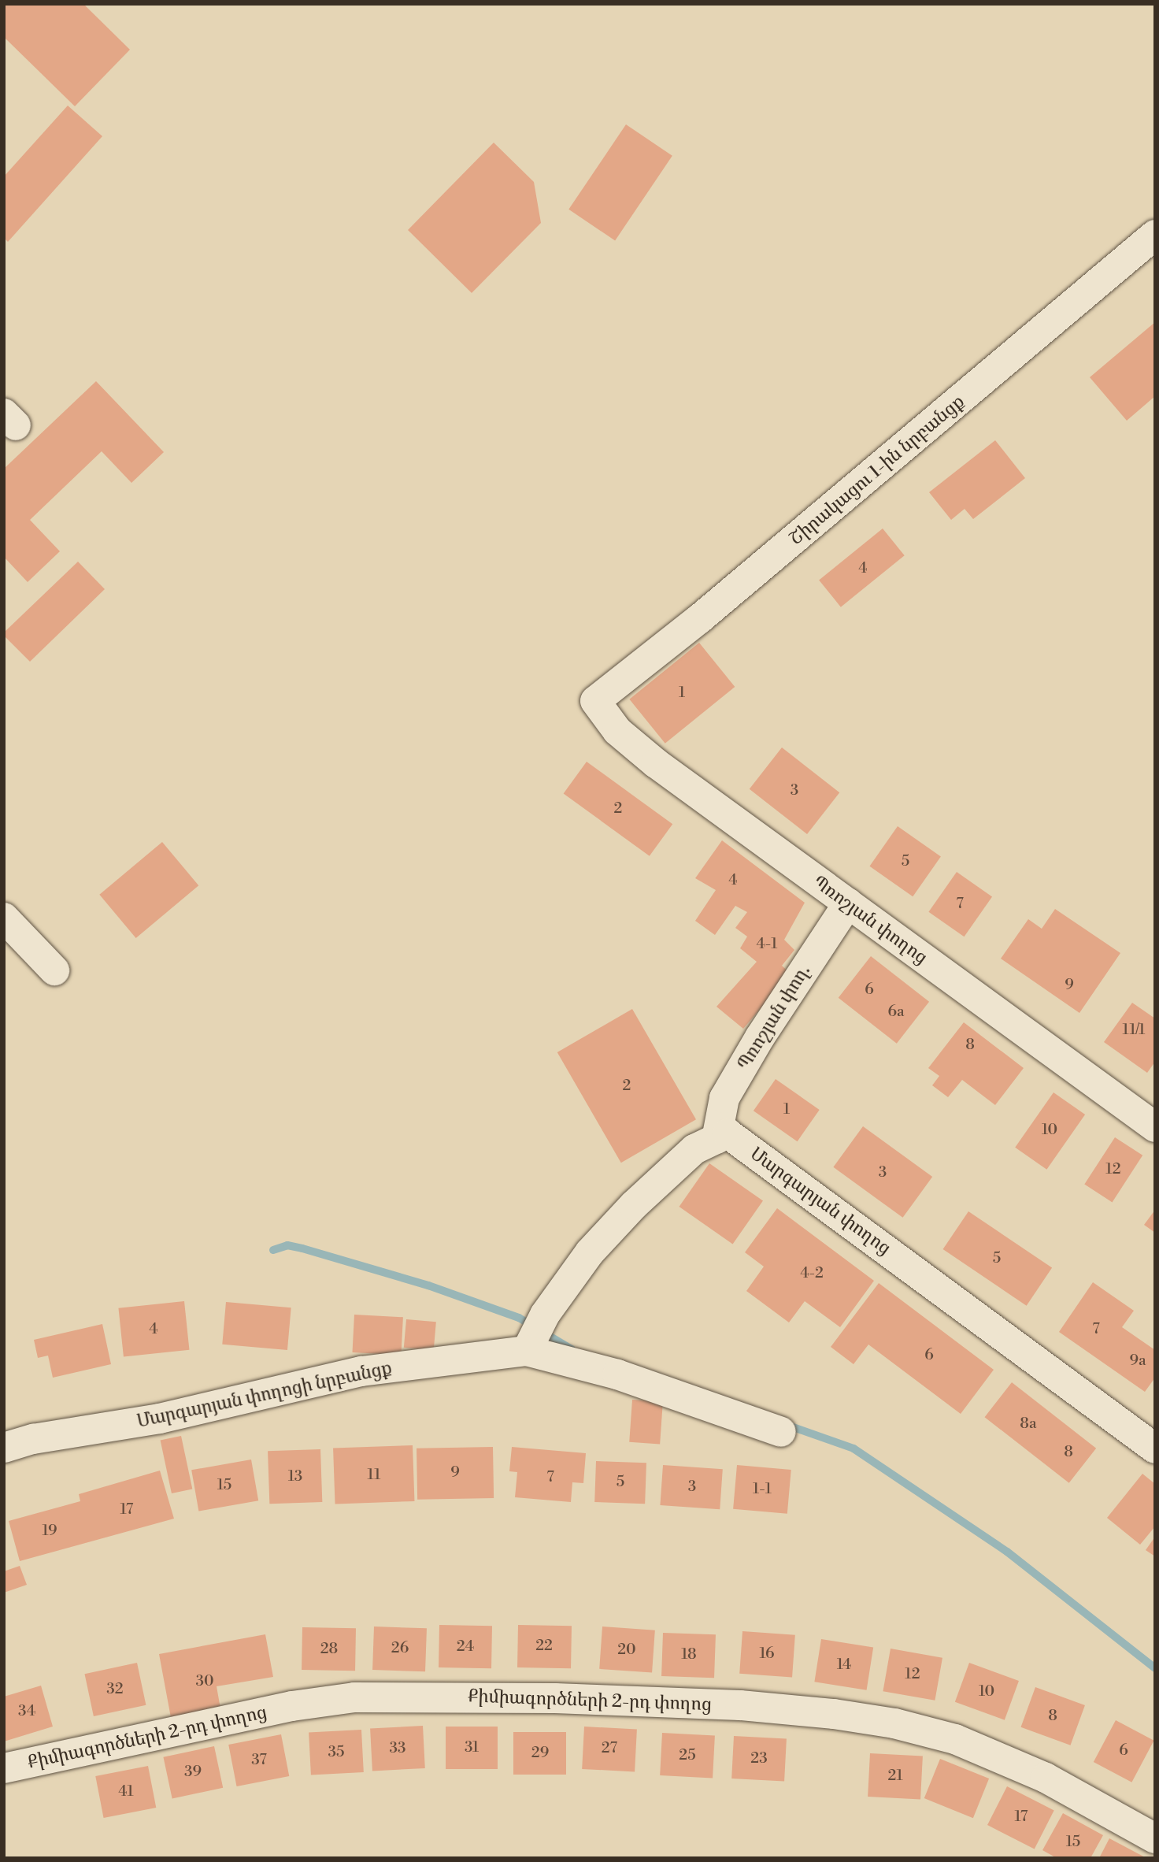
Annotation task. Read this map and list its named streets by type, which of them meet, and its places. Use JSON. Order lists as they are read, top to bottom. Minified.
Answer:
{"streets":{"street":["Շիրակացու 1-ին նրբանցք","Պռոշյան փողոց","Պռոշյան փող.","Մարգարյան փողոց","Մարգարյան փողոցի նրբանցք","Քիմիագործների 2-րդ փողոց"]},"crossings":[["Շիրակացու 1-ին նրբանցք","Պռոշյան փողոց"],["Պռոշյան փողոց","Պռոշյան փող."],["Պռոշյան փող.","Մարգարյան փողոց"]],"house_numbers":["4","1","3","2","5","4","7","4-1","9","6","6a","11/1","8","2","1","10","12","3","5","4-2","4","7","6","9a","8a","8","9","11","13","7","5","15","3","1-1","17","19","22","24","26","28","20","16","18","14","12","30","32","10","34","8","31","33","27","6","35","29","25","23","37","39","21","41","17","15"]}
